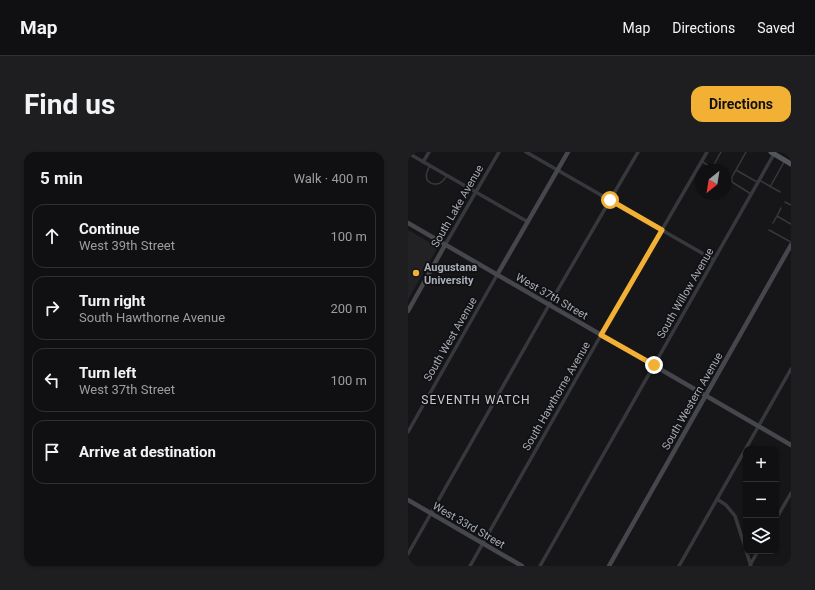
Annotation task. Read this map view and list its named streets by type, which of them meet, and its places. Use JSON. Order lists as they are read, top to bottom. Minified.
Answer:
{"streets":{"street":["South Lake Avenue","South Willow Avenue","West 37th Street","South West Avenue","South Hawthorne Avenue","South Western Avenue","West 33rd Street"]},"crossings":[["South Lake Avenue","West 37th Street"],["South Willow Avenue","West 37th Street"],["West 37th Street","South West Avenue"],["West 37th Street","South Hawthorne Avenue"],["West 37th Street","South Western Avenue"],["South Hawthorne Avenue","West 33rd Street"]],"districts":["SEVENTH WATCH"],"places":["Augustana University"],"north":"bottom left","page":{"header":"Map","nav":["Map","Directions","Saved"],"buttons":"Directions","title":"Find us","heading":["5 min","Walk · 400 m"],"list":[["Continue","West 39th Street","100 m"],["Turn right","South Hawthorne Avenue","200 m"],["Turn left","West 37th Street","100 m"],"Arrive at destination"],"map_buttons":["+","−"]}}
